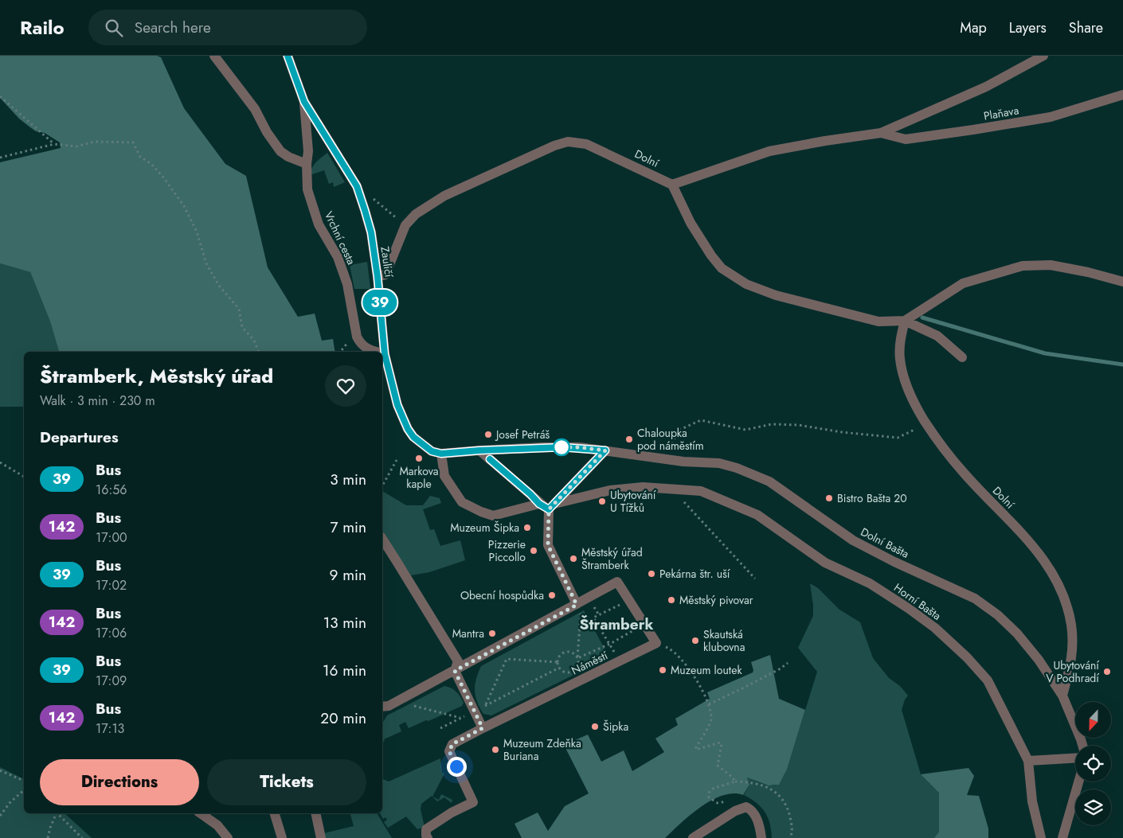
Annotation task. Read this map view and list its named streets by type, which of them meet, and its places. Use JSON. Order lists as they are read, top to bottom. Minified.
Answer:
{"streets":{"street":["Plaňava","Dolní","Vrchní cesta","Zauličí","Dolní Bašta","Horní Bašta","Náměstí"]},"crossings":[["Plaňava","Dolní"],["Dolní","Zauličí"],["Dolní","Dolní Bašta"],["Vrchní cesta","Zauličí"]],"districts":["Štramberk"],"places":["Josef Petráš","Chaloupka pod náměstím","Markova kaple","Bistro Bašta 20","Ubytování U Tížků","Muzeum Šipka","Pizzerie Piccollo","Městský úřad Štramberk","Pekárna štr. uší","Obecní hospůdka","Městský pivovar","Mantra","Skautská klubovna","Muzeum loutek","Ubytování V Podhradí","Šipka","Muzeum Zdeňka Buriana"],"lines":["bus line 39"],"north":"bottom","page":{"header":"Railo","search":"Search here","nav":["Map","Layers","Share"],"on_map":"39","heading":[["Štramberk, Městský úřad","Walk · 3 min · 230 m"],"Departures"],"list":[{"mark":"39","name":"Bus","note":"16:56","value":"3 min"},{"mark":"142","name":"Bus","note":"17:00","value":"7 min"},{"mark":"39","name":"Bus","note":"17:02","value":"9 min"},{"mark":"142","name":"Bus","note":"17:06","value":"13 min"},{"mark":"39","name":"Bus","note":"17:09","value":"16 min"},{"mark":"142","name":"Bus","note":"17:13","value":"20 min"}],"buttons":["Directions","Tickets"]}}
